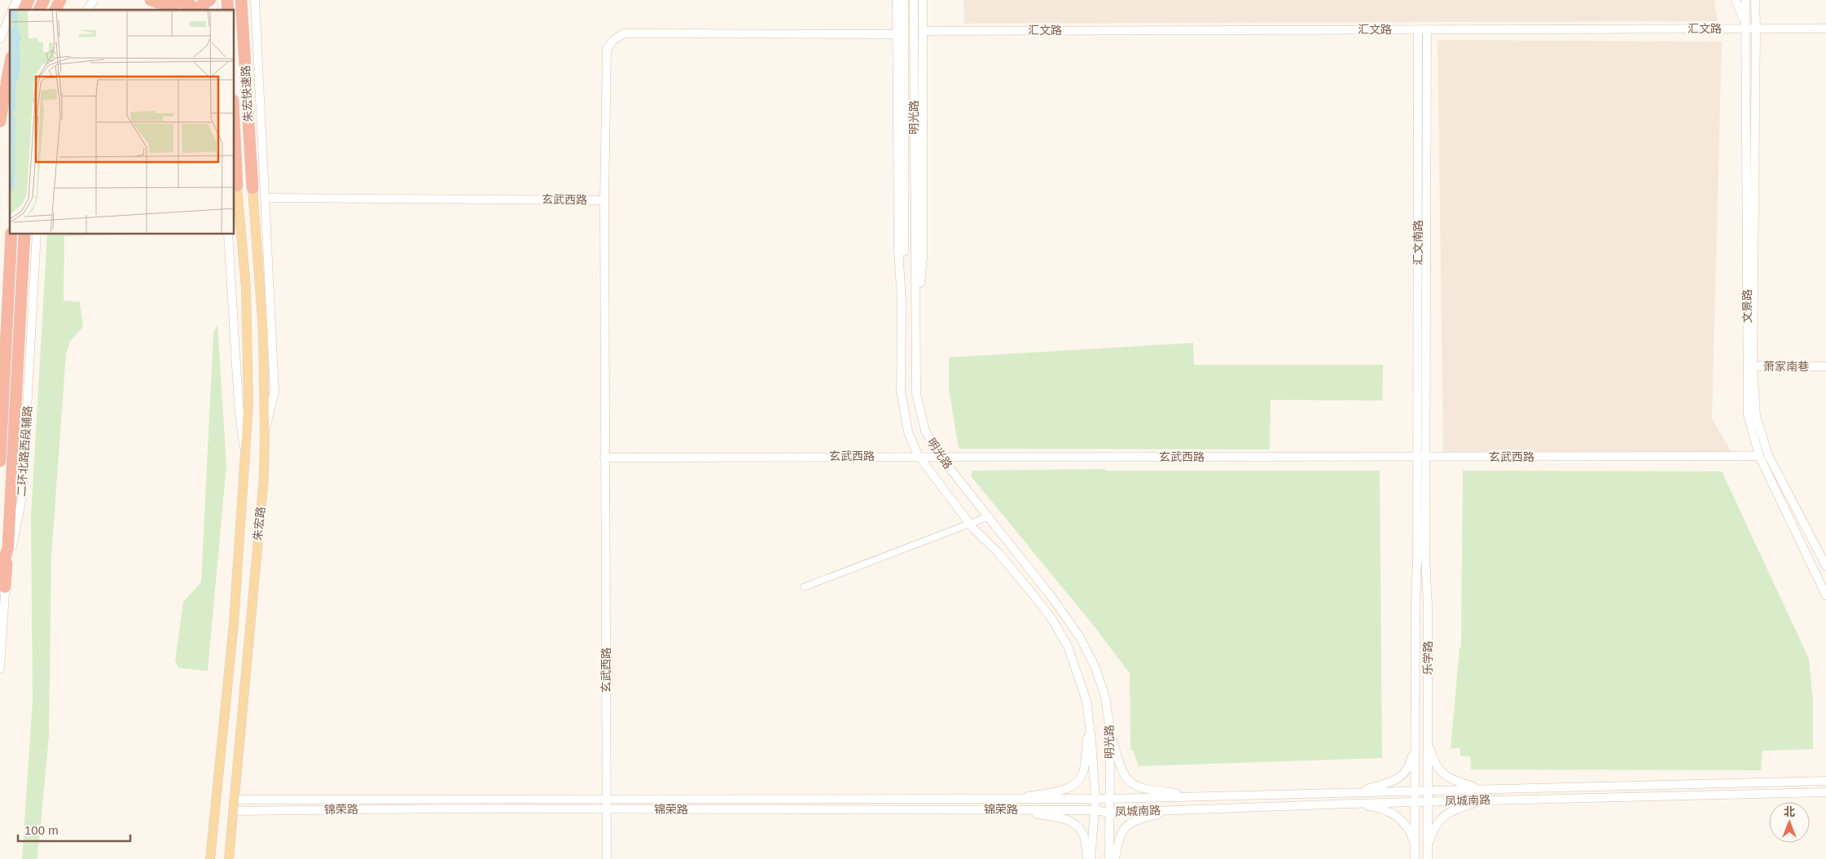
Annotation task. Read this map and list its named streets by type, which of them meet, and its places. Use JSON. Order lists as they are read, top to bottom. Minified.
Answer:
{"streets":{"highway":["朱宏快速路"],"main road":["朱宏路"],"street":["汇文路","明光路","玄武西路","汇文南路","文景路","萧家南巷","二环北路西段辅路","乐学路","凤城南路","锦荣路"]},"crossings":[["汇文路","汇文南路"],["汇文路","文景路"],["朱宏快速路","朱宏路"],["明光路","玄武西路"],["明光路","凤城南路"],["明光路","锦荣路"],["玄武西路","汇文南路"],["玄武西路","文景路"],["玄武西路","乐学路"],["玄武西路","锦荣路"],["汇文南路","乐学路"],["文景路","萧家南巷"],["朱宏路","锦荣路"],["乐学路","凤城南路"],["凤城南路","锦荣路"]],"scale_bar":"100 m","north":"top"}
